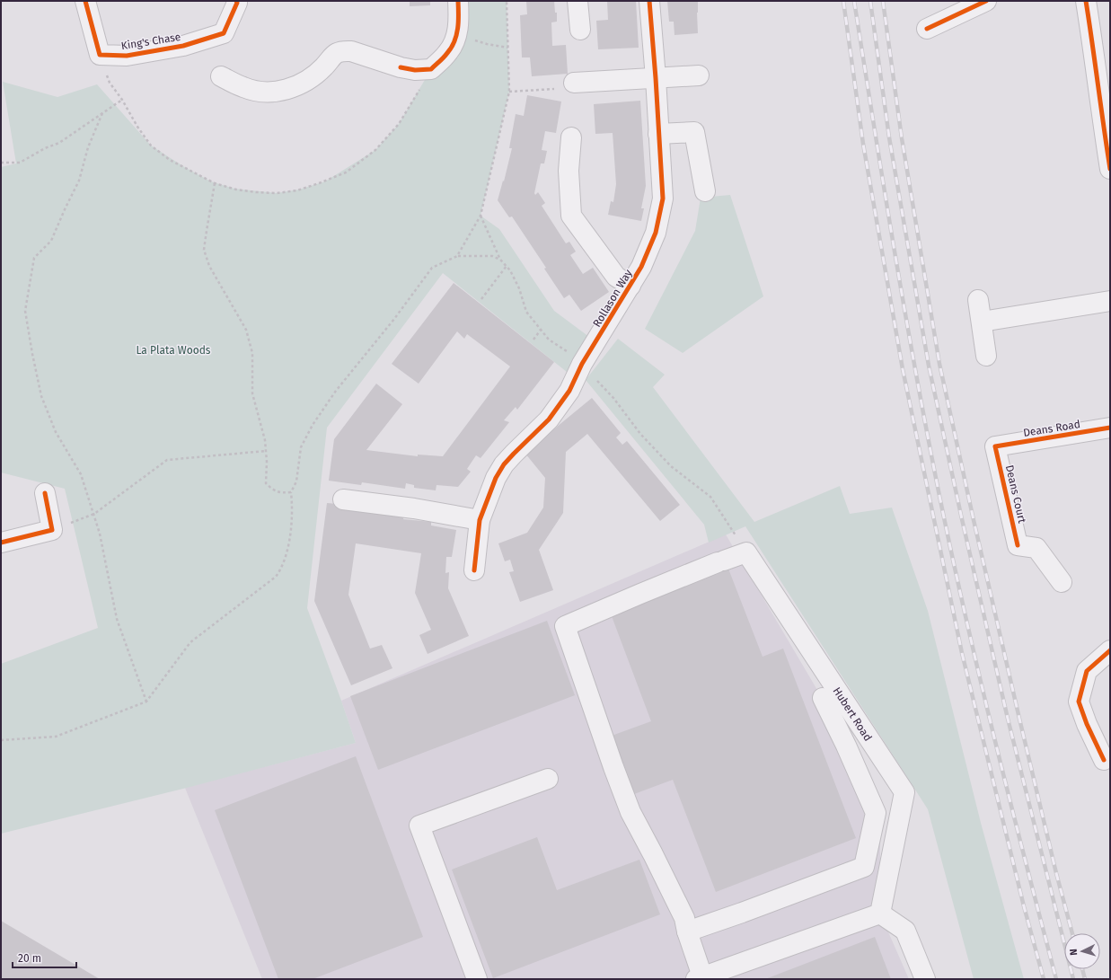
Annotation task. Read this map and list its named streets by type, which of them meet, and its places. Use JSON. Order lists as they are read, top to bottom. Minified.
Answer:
{"streets":{"street":["King's Chase","Rollason Way","Deans Road","Deans Court","Hubert Road"]},"crossings":[["Deans Road","Deans Court"]],"parks":["La Plata Woods"],"scale_bar":"20 m","north":"left"}
